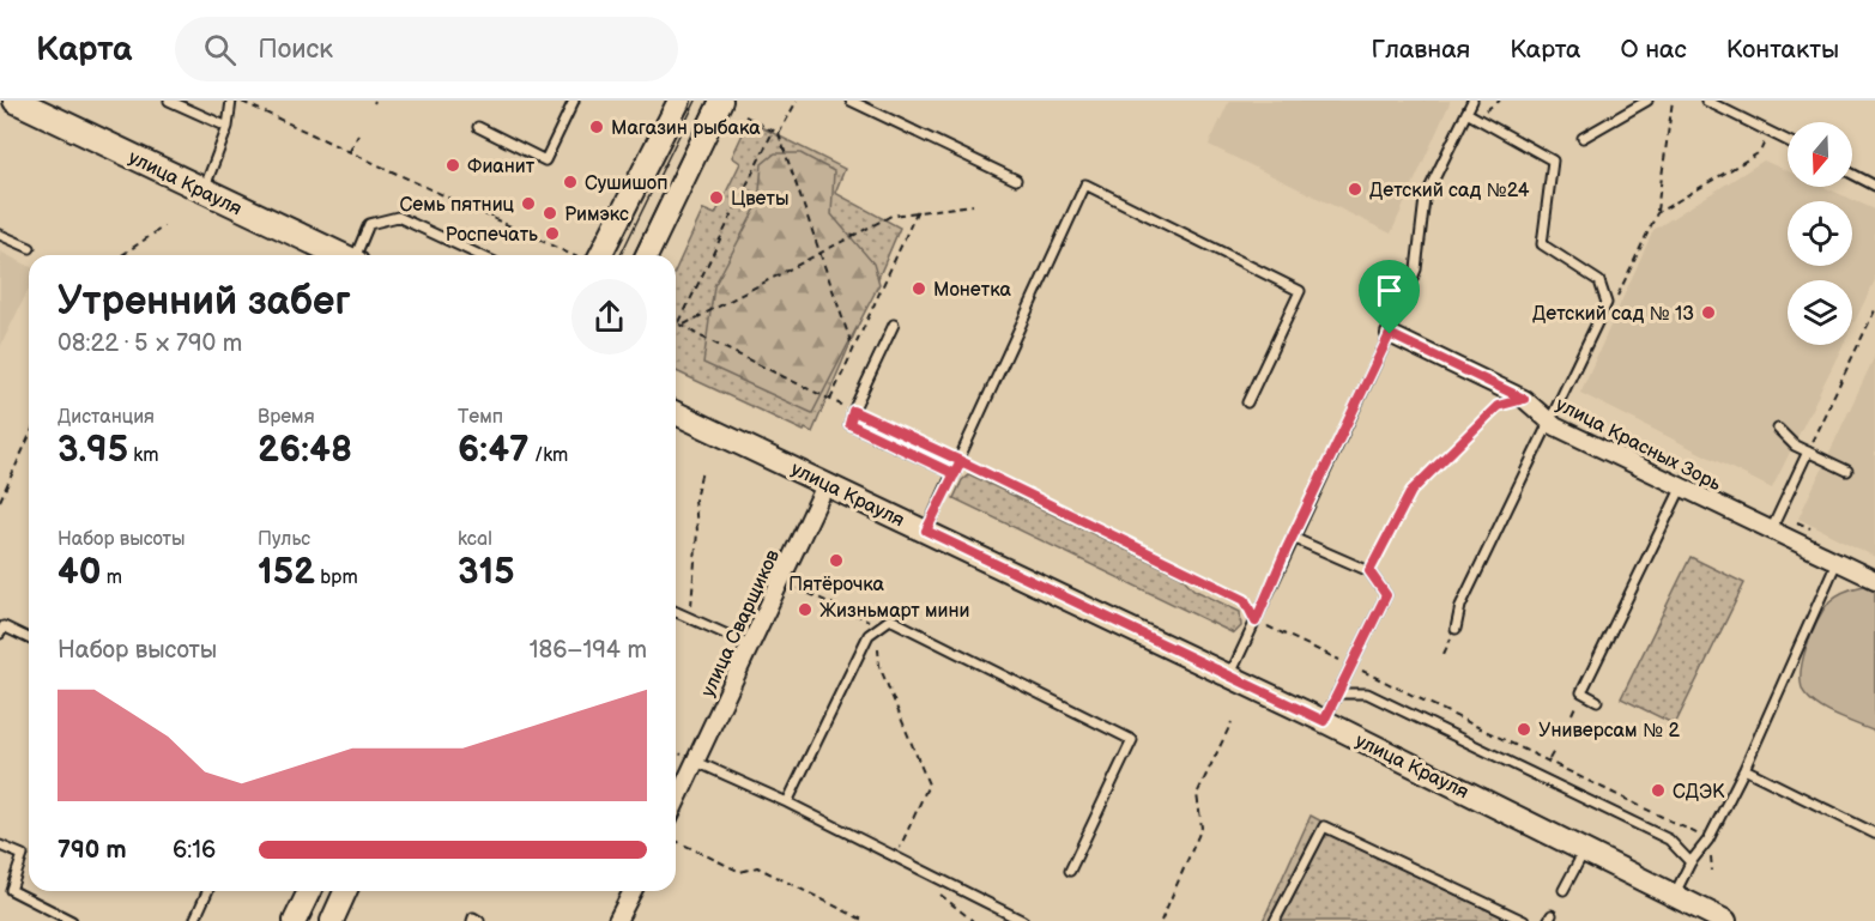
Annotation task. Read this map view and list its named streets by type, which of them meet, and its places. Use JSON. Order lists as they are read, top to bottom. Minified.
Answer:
{"streets":{"main road":["улица Крауля"],"street":["улица Красных Зорь","улица Сварщиков"]},"crossings":[["улица Крауля","улица Сварщиков"]],"places":["Магазин рыбака","Фианит","Сушишоп","Детский сад №24","Цветы","Семь пятниц","Римэкс","Роспечать","Монетка","Детский сад № 13","Пятёрочка","Жизньмарт мини","Универсам № 2","СДЭК"],"north":"bottom","page":{"header":"Карта","search":"Поиск","nav":["Главная","Карта","О нас","Контакты"],"heading":["Утренний забег","08:22 · 5 × 790 m"],"stats":[["Дистанция","3.95 km"],["Время","26:48"],["Темп","6:47 /km"],["Набор высоты","40 m"],["Пульс","152 bpm"],["kcal","315"]],"chart":["Набор высоты","186–194 m"],"list":[{"name":"790 m","note":"6:16"}]}}
